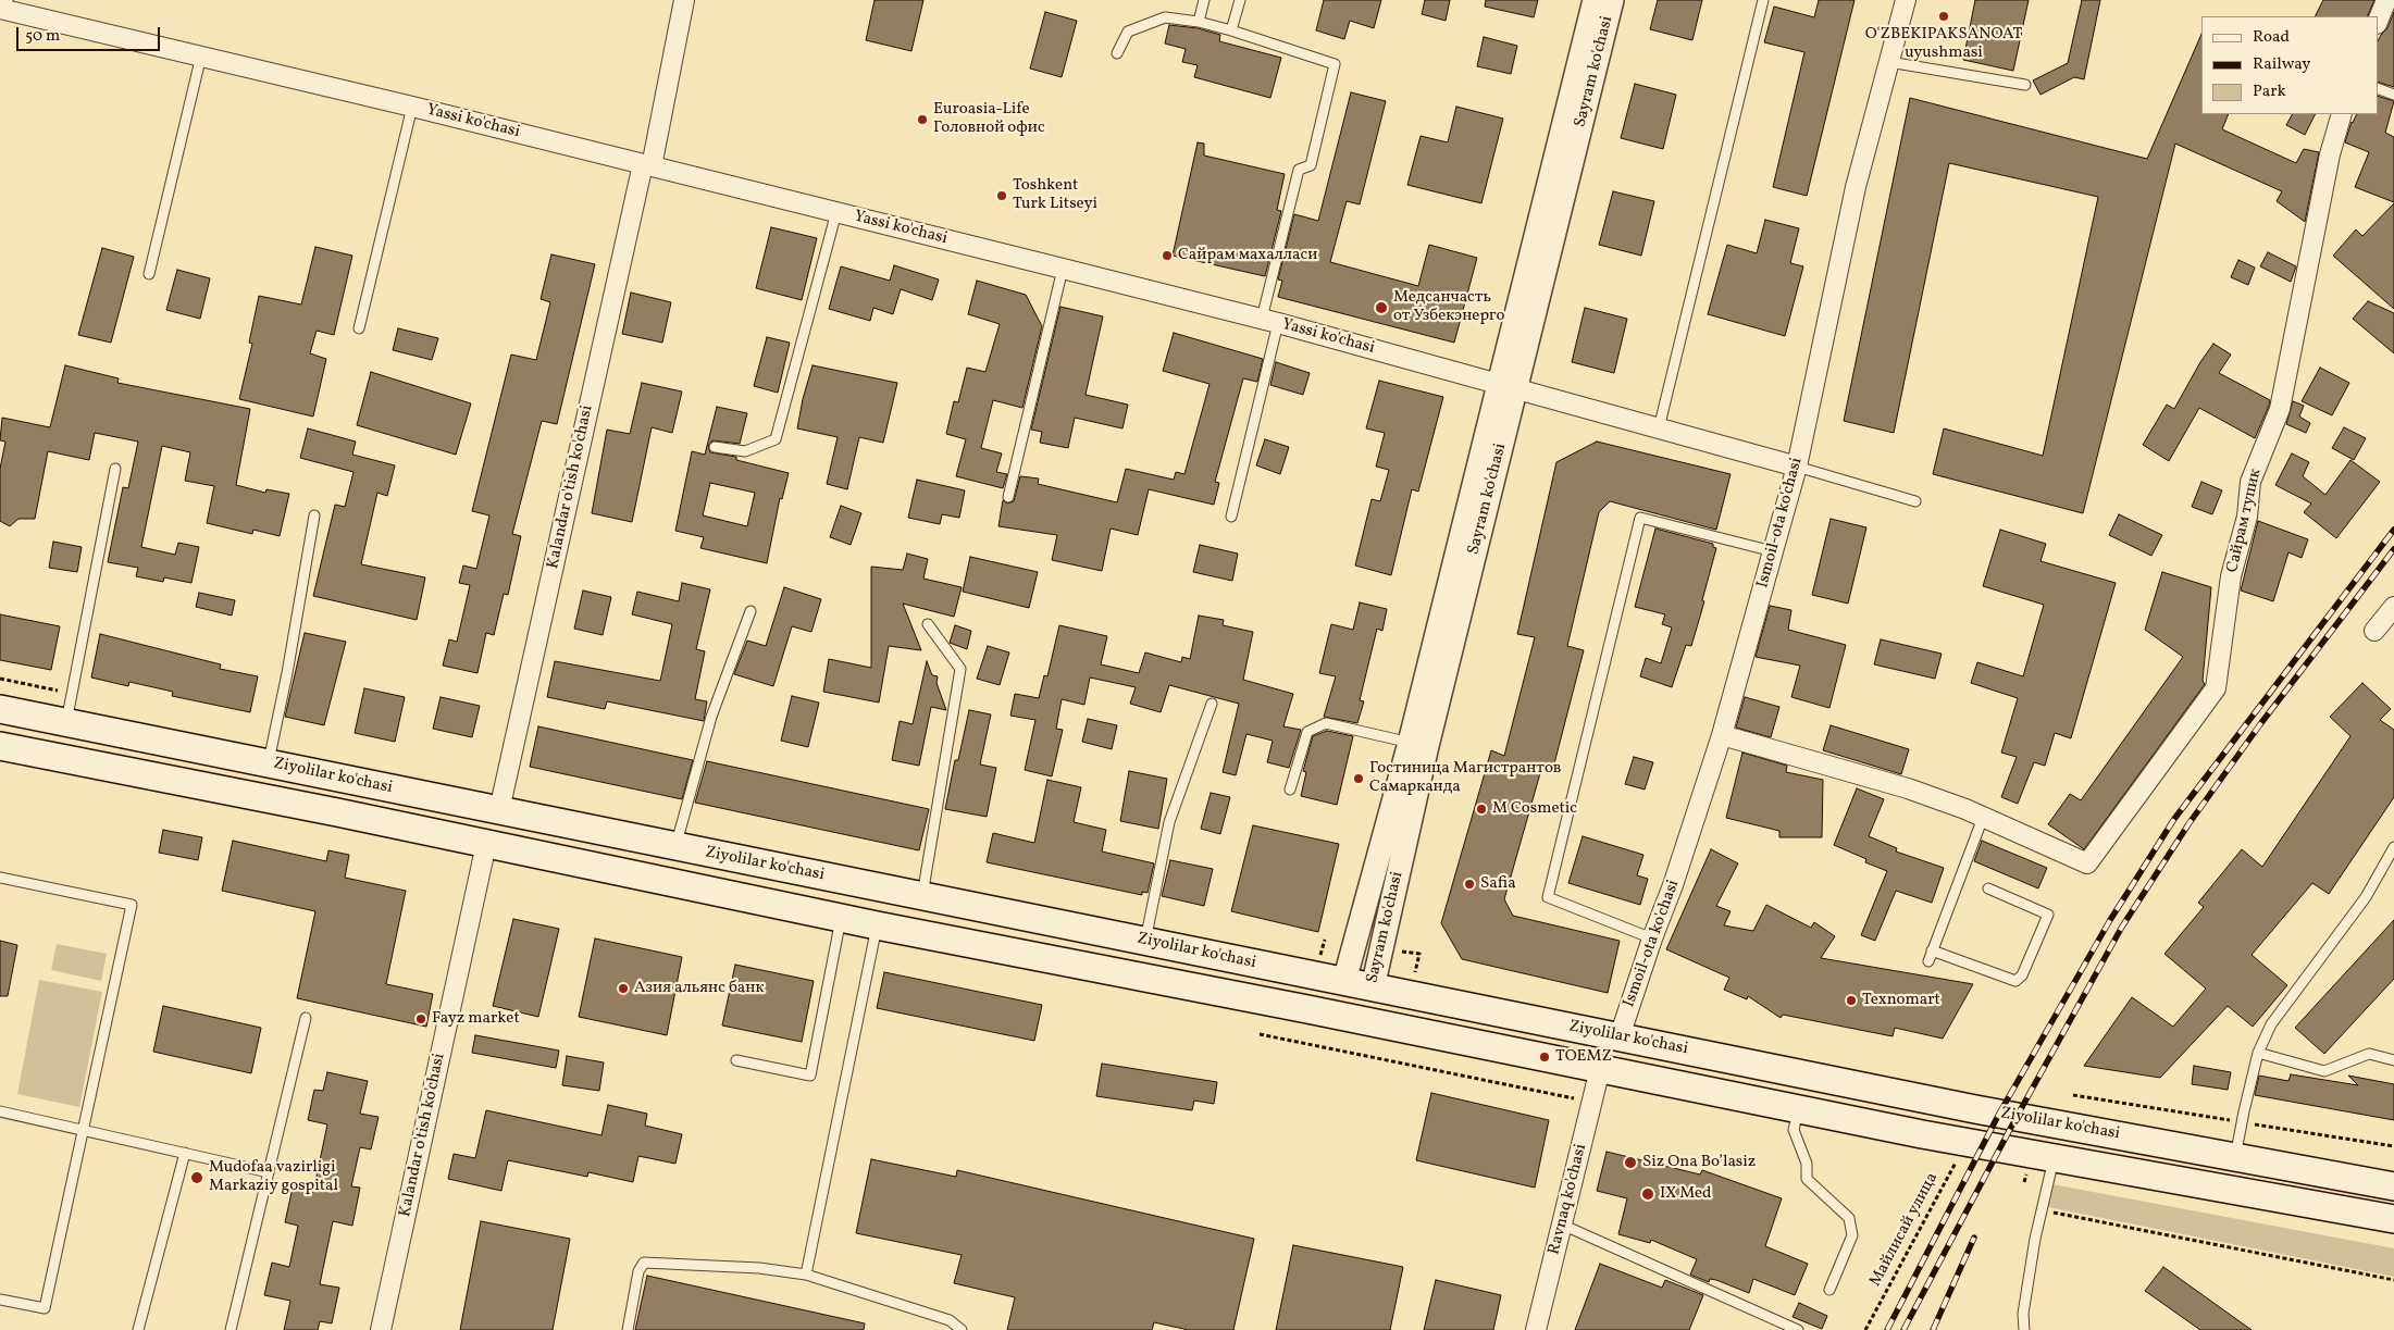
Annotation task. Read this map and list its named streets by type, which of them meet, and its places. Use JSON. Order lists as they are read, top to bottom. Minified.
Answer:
{"streets":{"main road":["Sayram ko'chasi","Ziyolilar ko'chasi"],"street":["Yassi ko'chasi","Kalandar o'tish ko'chasi","Сайрам тупик","Ismoil-ota ko'chasi","Ravnaq ko'chasi"],"path":["Майлисай улица"]},"crossings":[["Sayram ko'chasi","Yassi ko'chasi"],["Sayram ko'chasi","Ziyolilar ko'chasi"],["Yassi ko'chasi","Kalandar o'tish ko'chasi"],["Yassi ko'chasi","Ismoil-ota ko'chasi"],["Kalandar o'tish ko'chasi","Ziyolilar ko'chasi"],["Ismoil-ota ko'chasi","Ziyolilar ko'chasi"],["Ziyolilar ko'chasi","Ravnaq ko'chasi"],["Ziyolilar ko'chasi","Майлисай улица"]],"places":["O'ZBEKIPAKSANOAT uyushmasi","Euroasia-Life Головной офис","Toshkent Turk Litseyi","Сайрам махалласи","Медсанчасть от Узбекэнерго","Гостиница Магистрантов Самарканда","M Cosmetic","Safia","Азия альянс банк","Texnomart","Fayz market","TOEMZ","Siz Ona Bo’lasiz","Mudofaa vazirligi Markaziy gospital","IX Med"],"legend":["Road","Railway","Park"],"scale_bar":"50 m"}
